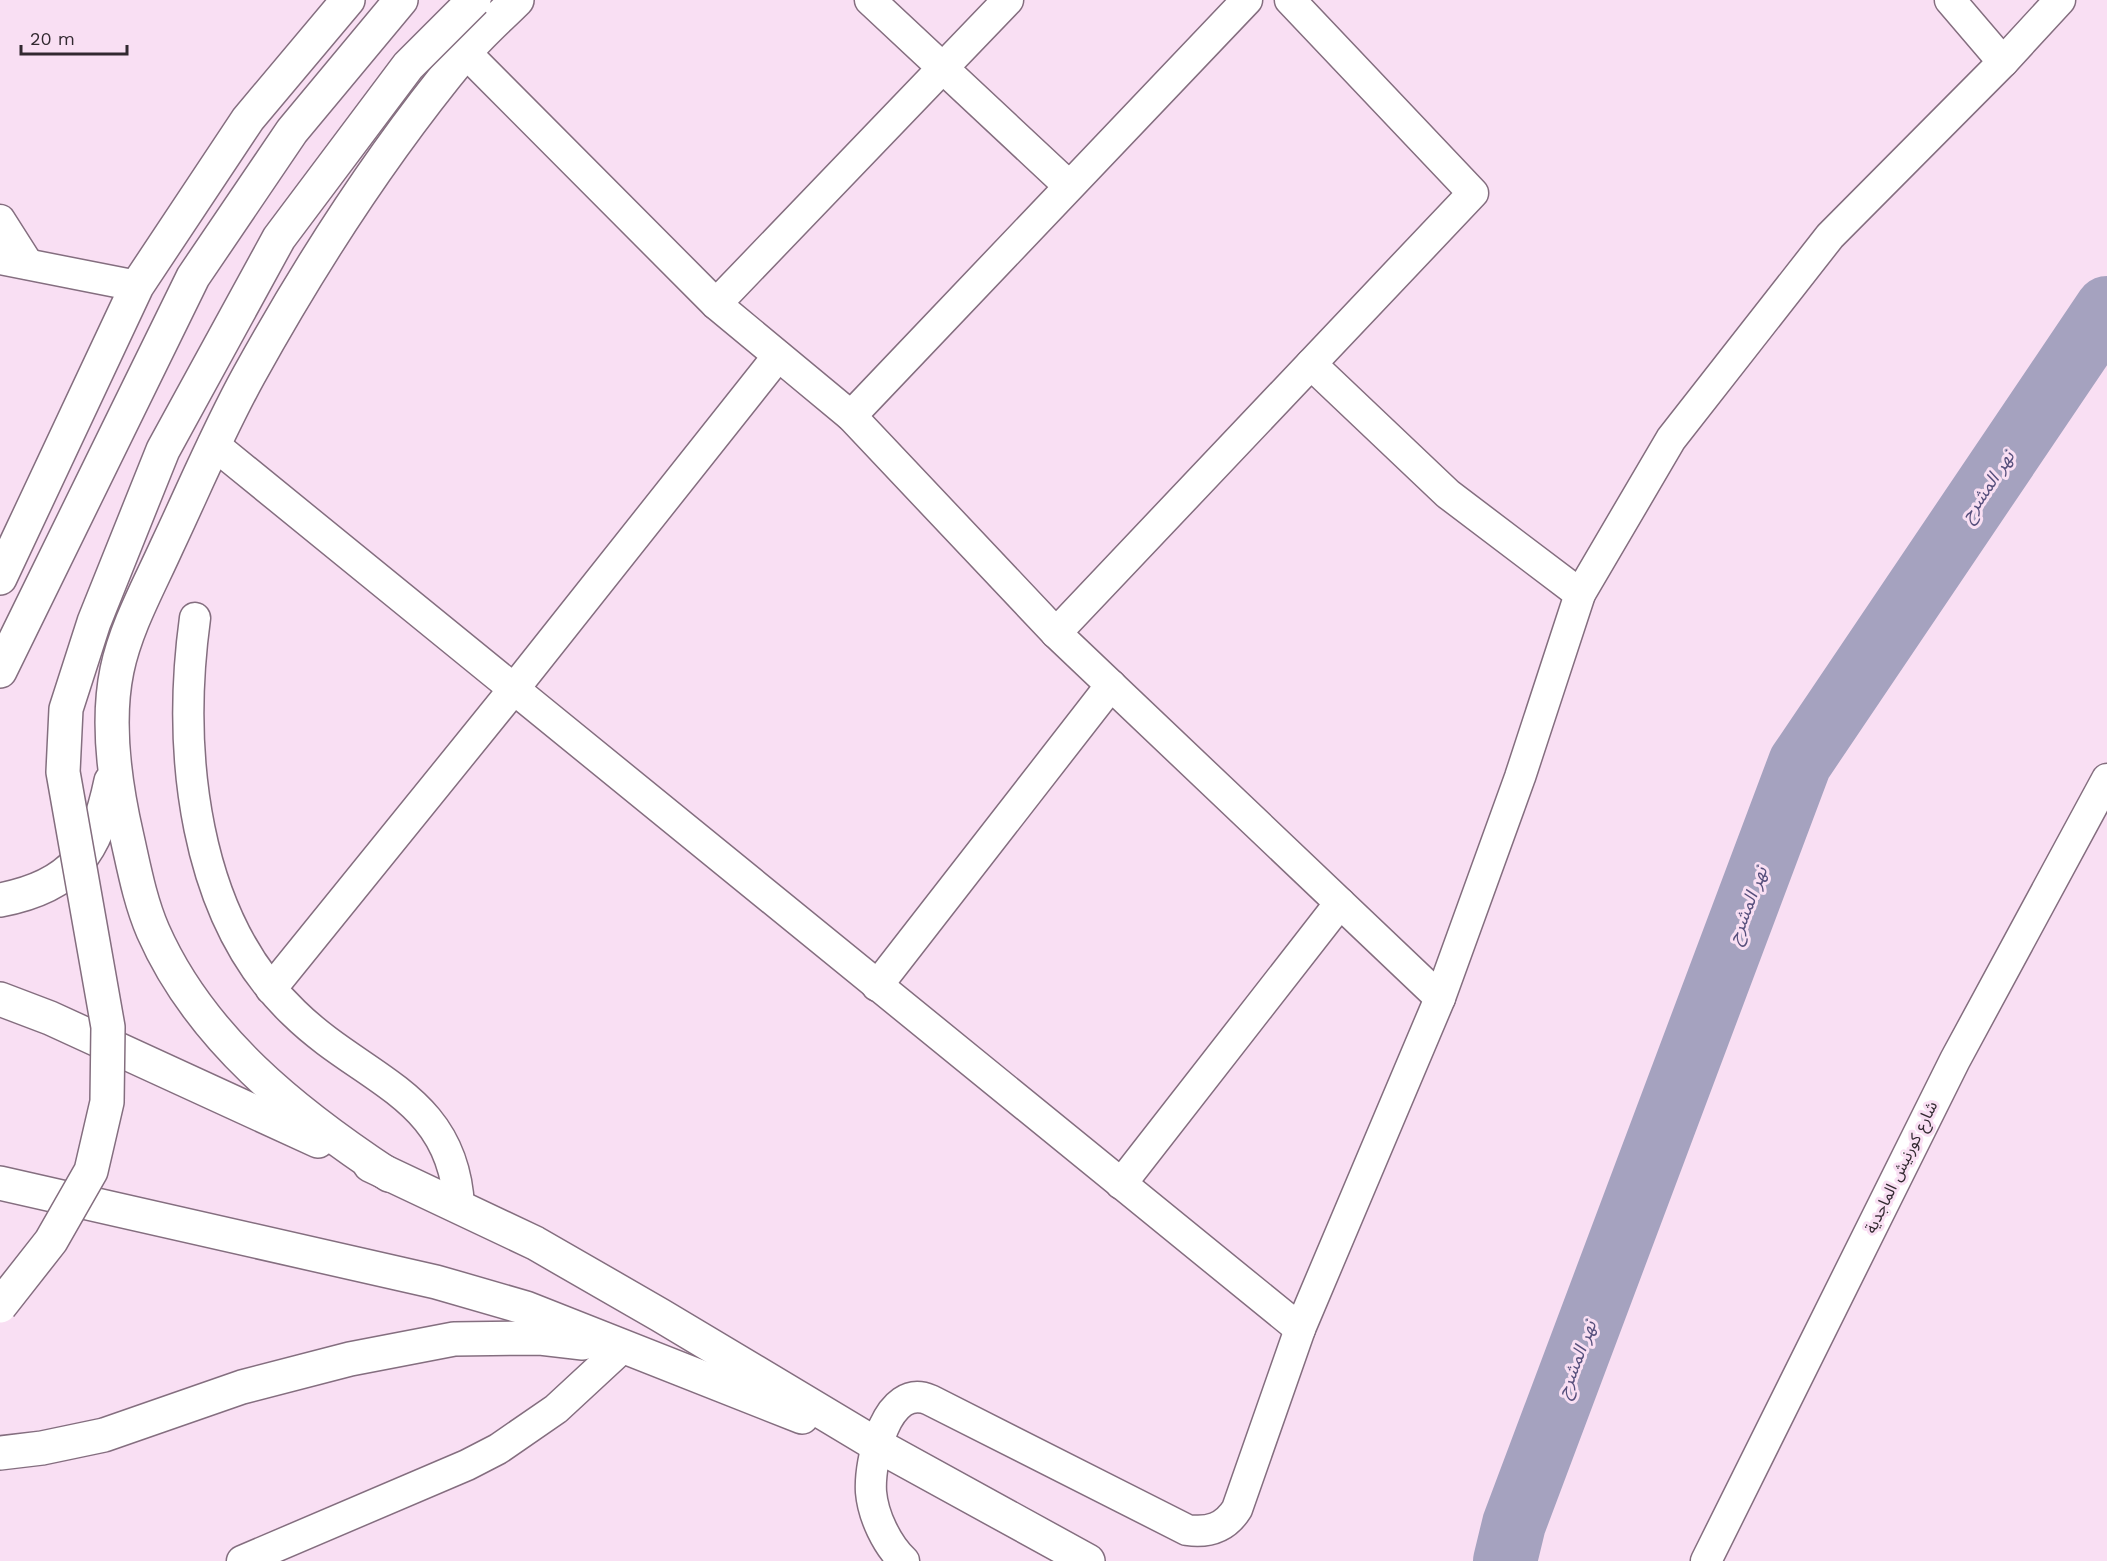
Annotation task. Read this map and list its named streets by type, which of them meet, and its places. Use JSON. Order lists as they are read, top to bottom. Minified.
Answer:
{"streets":{"street":["شارع كورنيش الماجدية"]},"water":["نهر المشرح"],"scale_bar":"20 m"}
